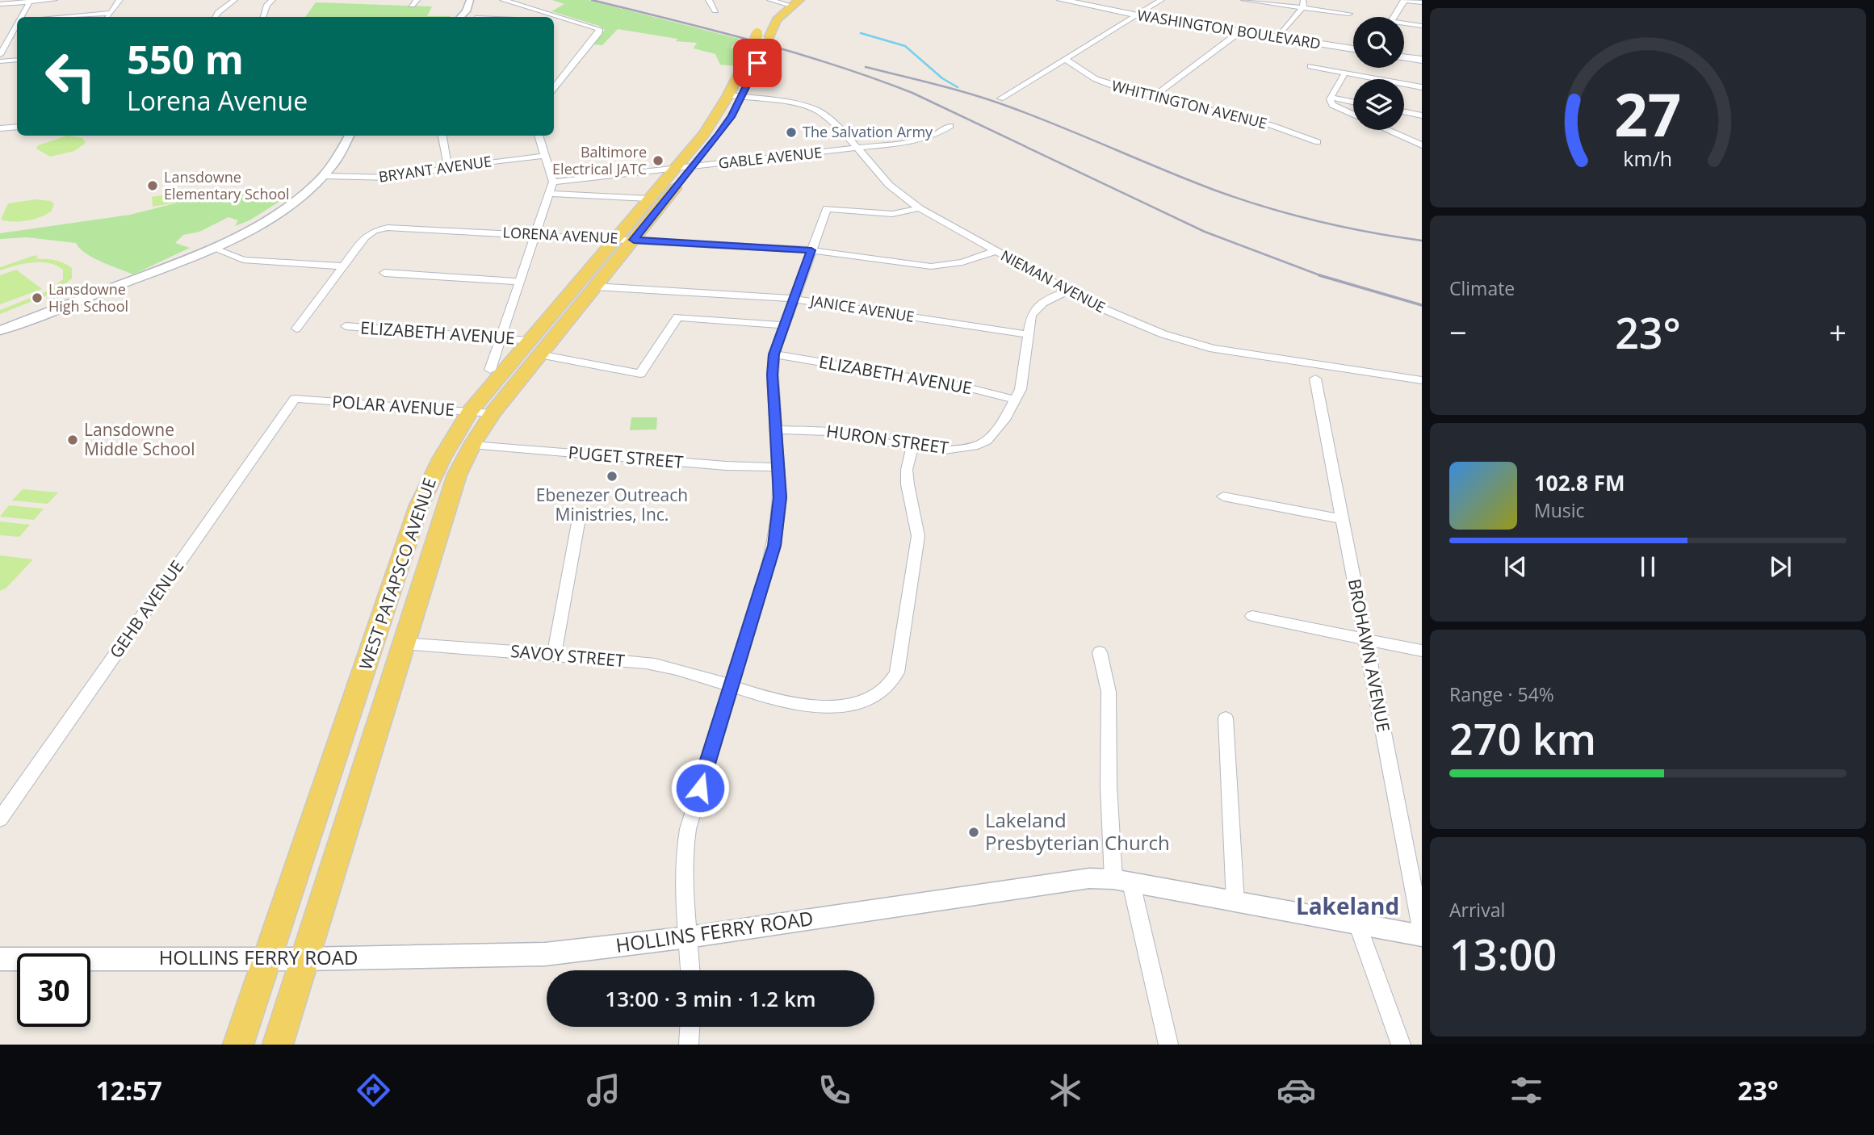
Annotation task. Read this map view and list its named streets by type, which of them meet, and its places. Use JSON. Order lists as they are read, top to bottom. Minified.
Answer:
{"streets":{"main road":["WASHINGTON BOULEVARD","WEST PATAPSCO AVENUE"],"street":["WHITTINGTON AVENUE","GABLE AVENUE","BRYANT AVENUE","LORENA AVENUE","NIEMAN AVENUE","JANICE AVENUE","ELIZABETH AVENUE","POLAR AVENUE","HURON STREET","PUGET STREET","GEHB AVENUE","BROHAWN AVENUE","SAVOY STREET","HOLLINS FERRY ROAD"]},"crossings":[["GABLE AVENUE","NIEMAN AVENUE"],["GABLE AVENUE","WEST PATAPSCO AVENUE"],["LORENA AVENUE","NIEMAN AVENUE"],["LORENA AVENUE","WEST PATAPSCO AVENUE"],["NIEMAN AVENUE","WEST PATAPSCO AVENUE"],["JANICE AVENUE","WEST PATAPSCO AVENUE"],["ELIZABETH AVENUE","HURON STREET"],["ELIZABETH AVENUE","WEST PATAPSCO AVENUE"],["POLAR AVENUE","WEST PATAPSCO AVENUE"],["POLAR AVENUE","GEHB AVENUE"],["HURON STREET","SAVOY STREET"],["PUGET STREET","WEST PATAPSCO AVENUE"],["WEST PATAPSCO AVENUE","SAVOY STREET"],["WEST PATAPSCO AVENUE","HOLLINS FERRY ROAD"],["BROHAWN AVENUE","HOLLINS FERRY ROAD"]],"districts":["Lakeland"],"places":["The Salvation Army","Baltimore Electrical JATC","Lansdowne Elementary School","Lansdowne High School","Lansdowne Middle School","Ebenezer Outreach Ministries, Inc.","Lakeland Presbyterian Church"],"page":{"turn":["550 m","Lorena Avenue"],"tile":["Climate",["Range · 54%","270 km"],["Arrival","13:00"]],"heat":["−","23°","+"],"song":["102.8 FM","Music"],"limit":"30","trip":"13:00 · 3 min · 1.2 km","tabs":["12:57","23°"],"gauge":["27","km/h"]}}
